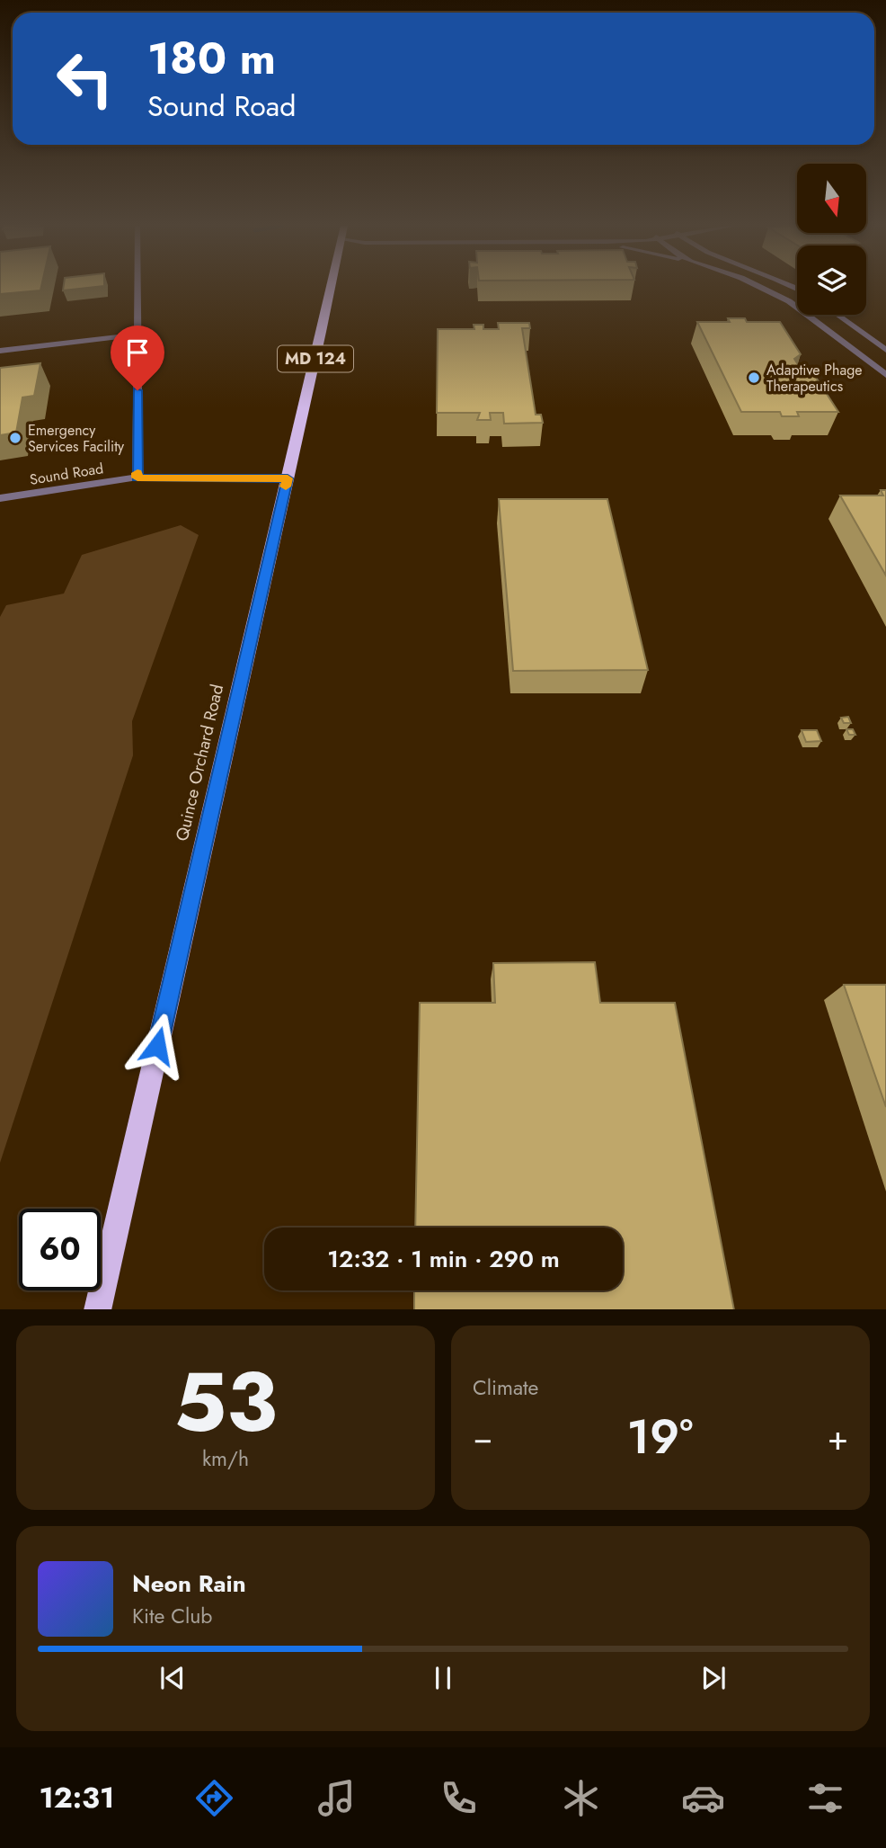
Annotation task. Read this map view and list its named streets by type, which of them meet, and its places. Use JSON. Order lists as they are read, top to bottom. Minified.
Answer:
{"streets":{"main road":["MD 124","Quince Orchard Road"],"street":["Sound Road"]},"crossings":[["Sound Road","Quince Orchard Road"]],"places":["Adaptive Phage Therapeutics","Emergency Services Facility"],"north":"bottom","page":{"turn":["180 m","Sound Road"],"limit":"60","trip":"12:32 · 1 min · 290 m","tile":[["53","km/h"],"Climate"],"heat":["−","19°","+"],"song":["Neon Rain","Kite Club"],"tabs":"12:31"}}
